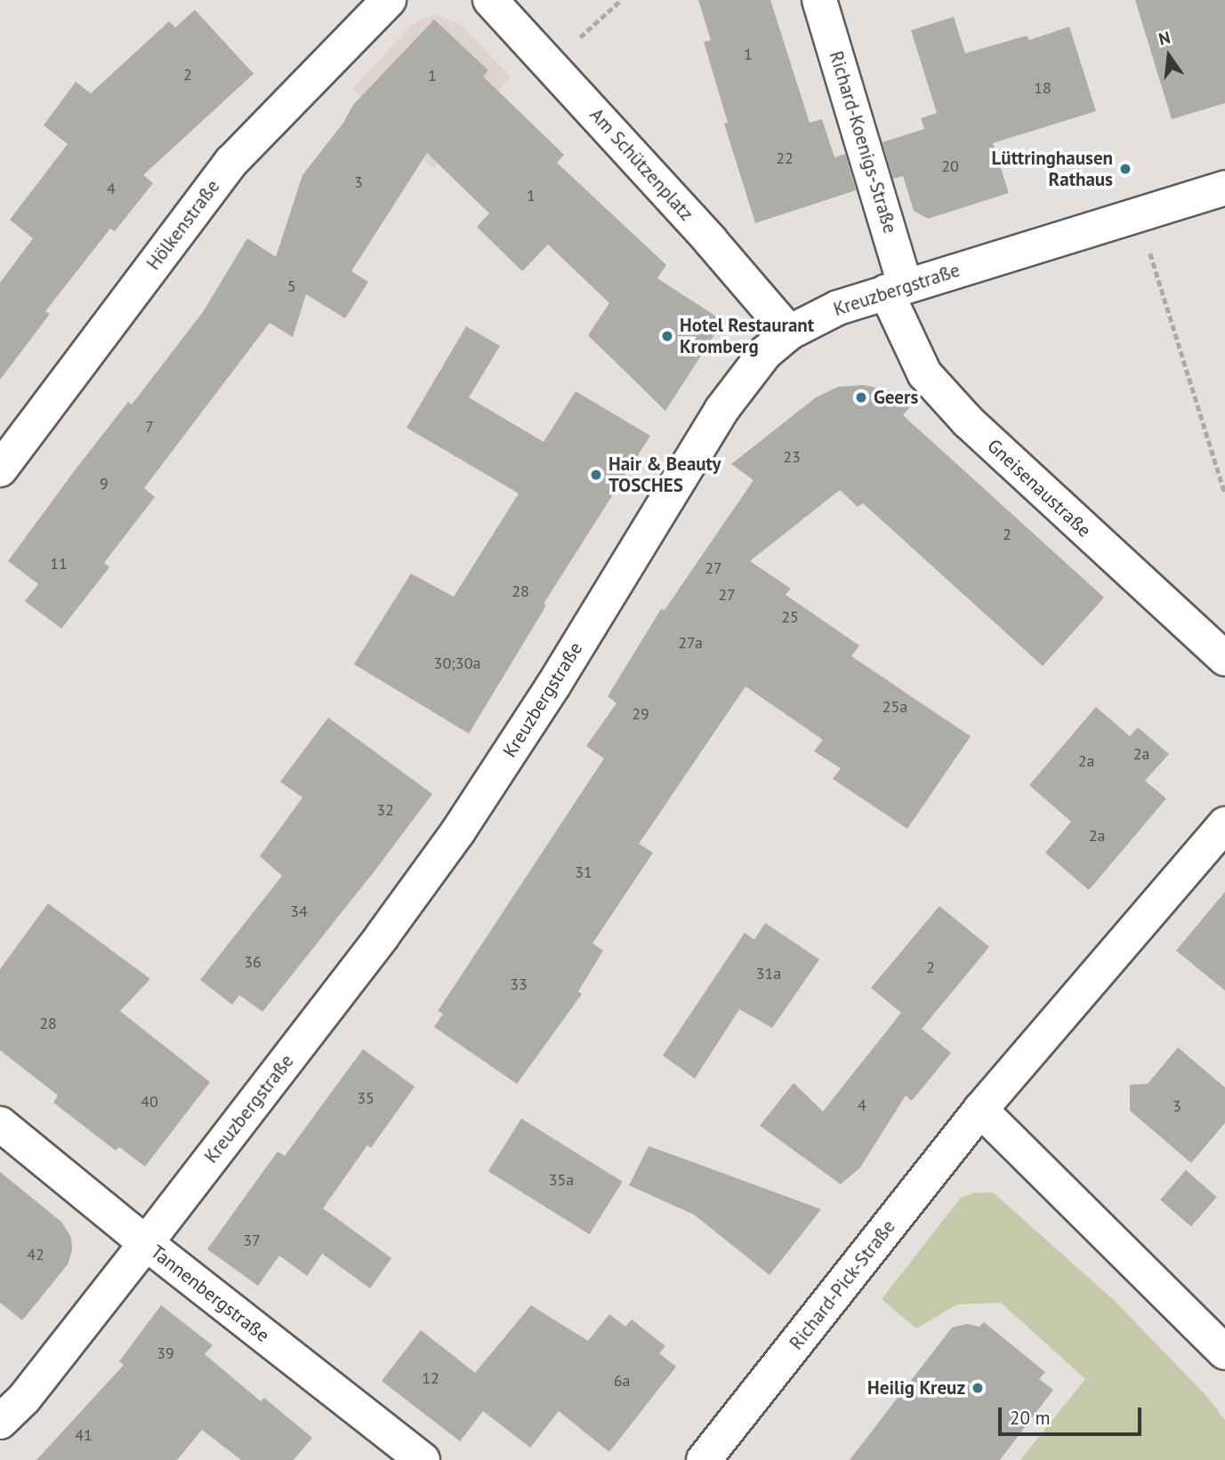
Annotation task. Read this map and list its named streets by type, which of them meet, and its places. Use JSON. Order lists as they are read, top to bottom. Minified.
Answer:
{"streets":{"street":["Richard-Koenigs-Straße","Am Schützenplatz","Hölkenstraße","Kreuzbergstraße","Gneisenaustraße","Richard-Pick-Straße","Tannenbergstraße"]},"crossings":[["Richard-Koenigs-Straße","Kreuzbergstraße"],["Richard-Koenigs-Straße","Gneisenaustraße"],["Am Schützenplatz","Kreuzbergstraße"],["Kreuzbergstraße","Gneisenaustraße"],["Kreuzbergstraße","Tannenbergstraße"]],"places":["Lüttringhausen Rathaus","Hotel Restaurant Kromberg","Geers","Hair & Beauty TOSCHES","Heilig Kreuz"],"house_numbers":["1","2","1","18","22","20","3","4","1","5","7","23","9","2","11","27","28","27","25","27a","30;30a","25a","29","2a","2a","32","2a","31","34","36","2","31a","33","28","35","40","4","3","35a","37","42","39","12","6a","41"],"scale_bar":"20 m","north":"top"}
